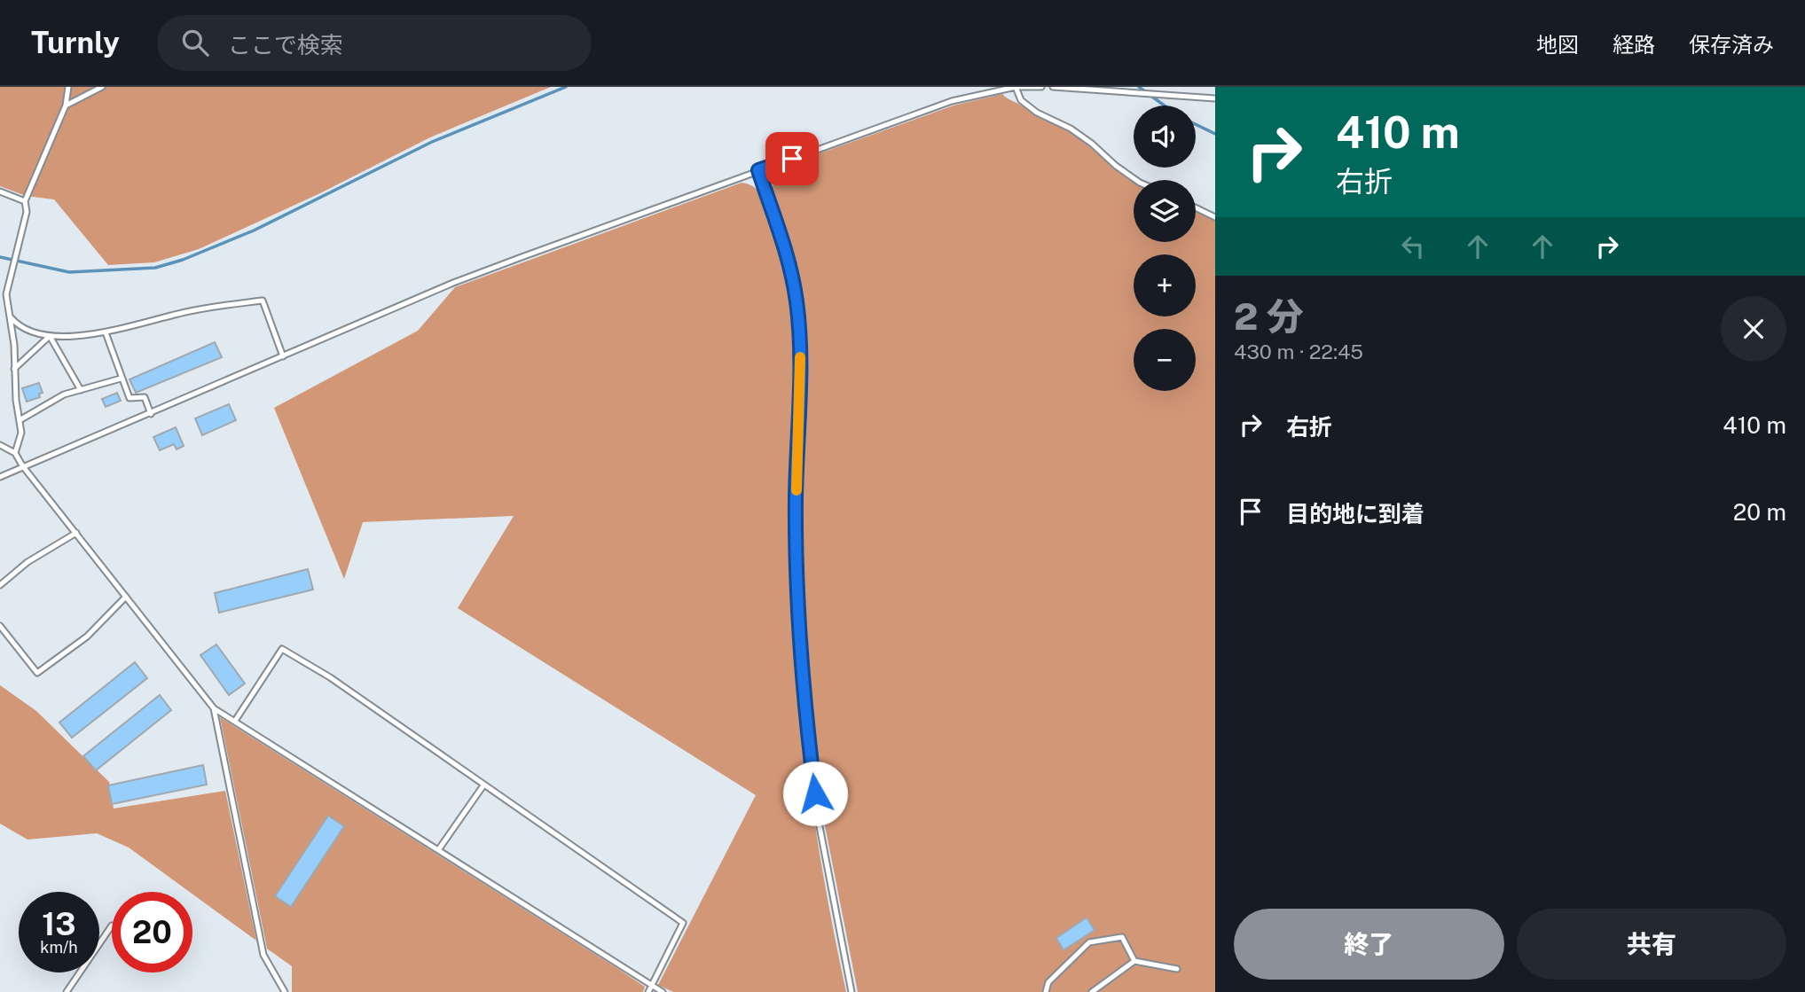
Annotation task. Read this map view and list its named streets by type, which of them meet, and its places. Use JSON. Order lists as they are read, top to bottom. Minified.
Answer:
{"page":{"header":"Turnly","search":"ここで検索","nav":["地図","経路","保存済み"],"turn":["410 m","右折"],"map_buttons":["+","−"],"heading":["2 分","430 m · 22:45"],"list":[{"name":"右折","value":"410 m"},{"name":"目的地に到着","value":"20 m"}],"speed":"13 km/h","limit":"20","buttons":["終了","共有"]}}
